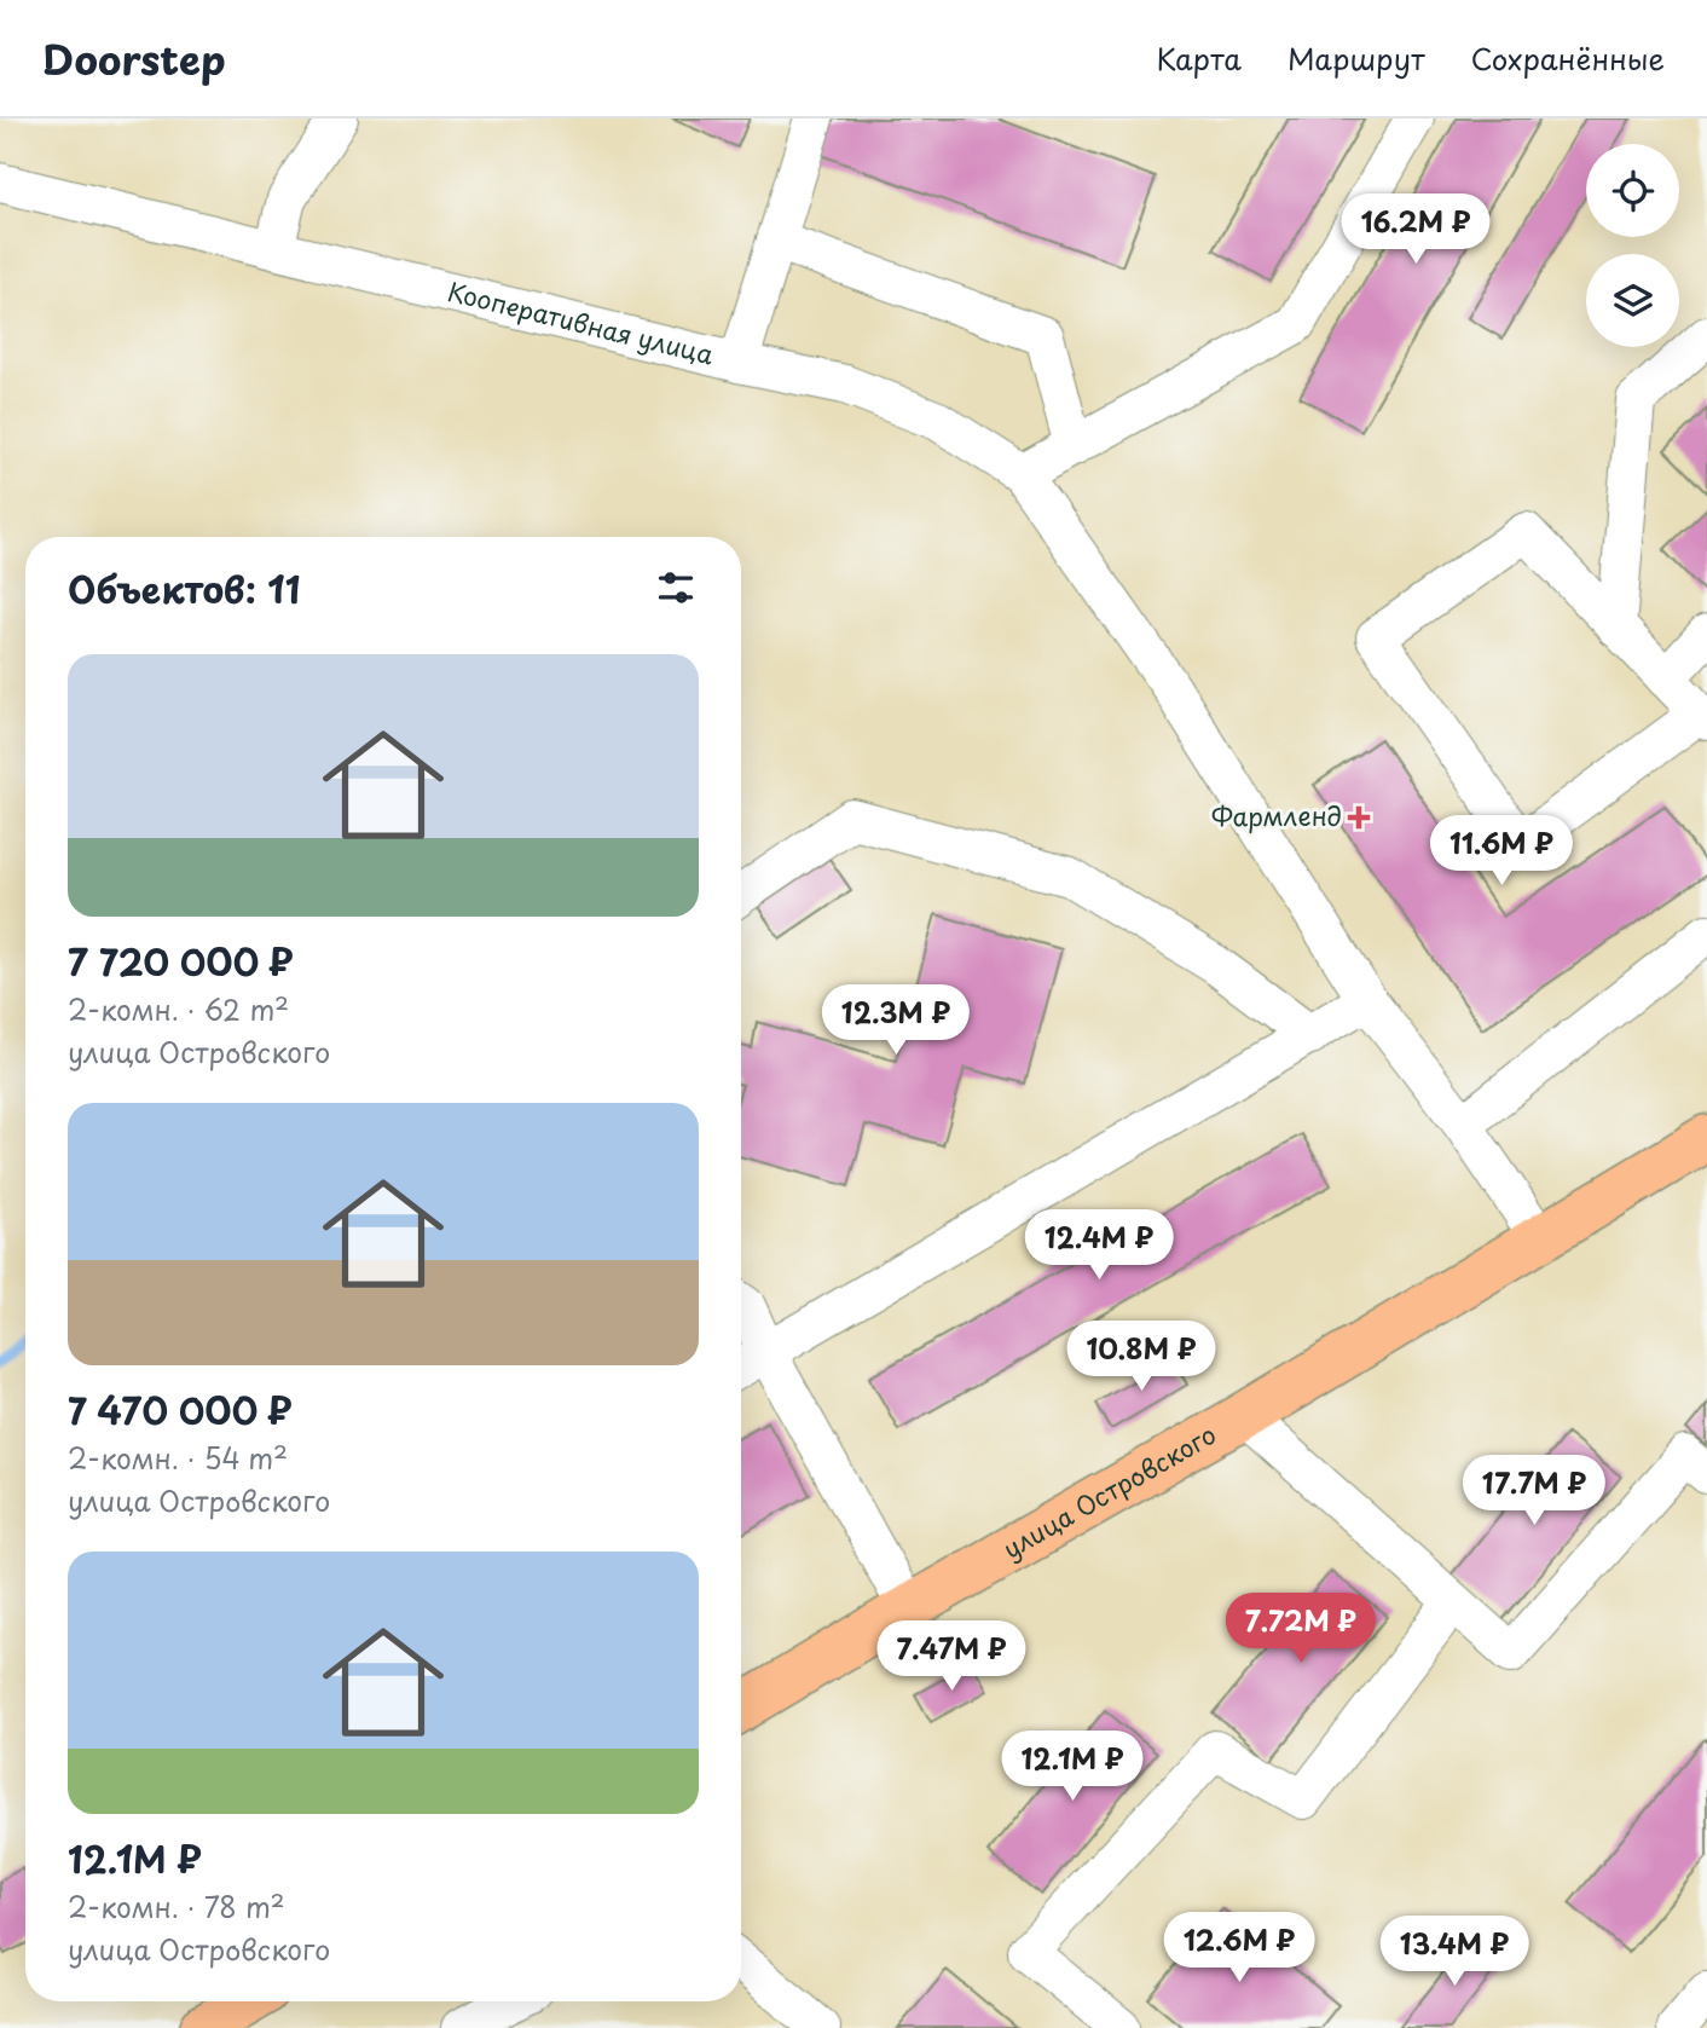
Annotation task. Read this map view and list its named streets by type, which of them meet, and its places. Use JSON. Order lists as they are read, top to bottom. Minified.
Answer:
{"streets":{"main road":["улица Островского"],"street":["Кооперативная улица"]},"crossings":[["Кооперативная улица","улица Островского"]],"places":{"health":["Фармленд"]},"page":{"header":"Doorstep","nav":["Карта","Маршрут","Сохранённые"],"price":["16.2M ₽","11.6M ₽","12.3M ₽","12.4M ₽","10.8M ₽","17.7M ₽","7.72M ₽","7.47M ₽","12.1M ₽","12.6M ₽","13.4M ₽"],"heading":"Объектов: 11","list":[{"name":"7 720 000 ₽","note":"2-комн. · 62 m² · улица Островского"},{"name":"7 470 000 ₽","note":"2-комн. · 54 m² · улица Островского"},{"name":"12.1M ₽","note":"2-комн. · 78 m² · улица Островского"}]}}
